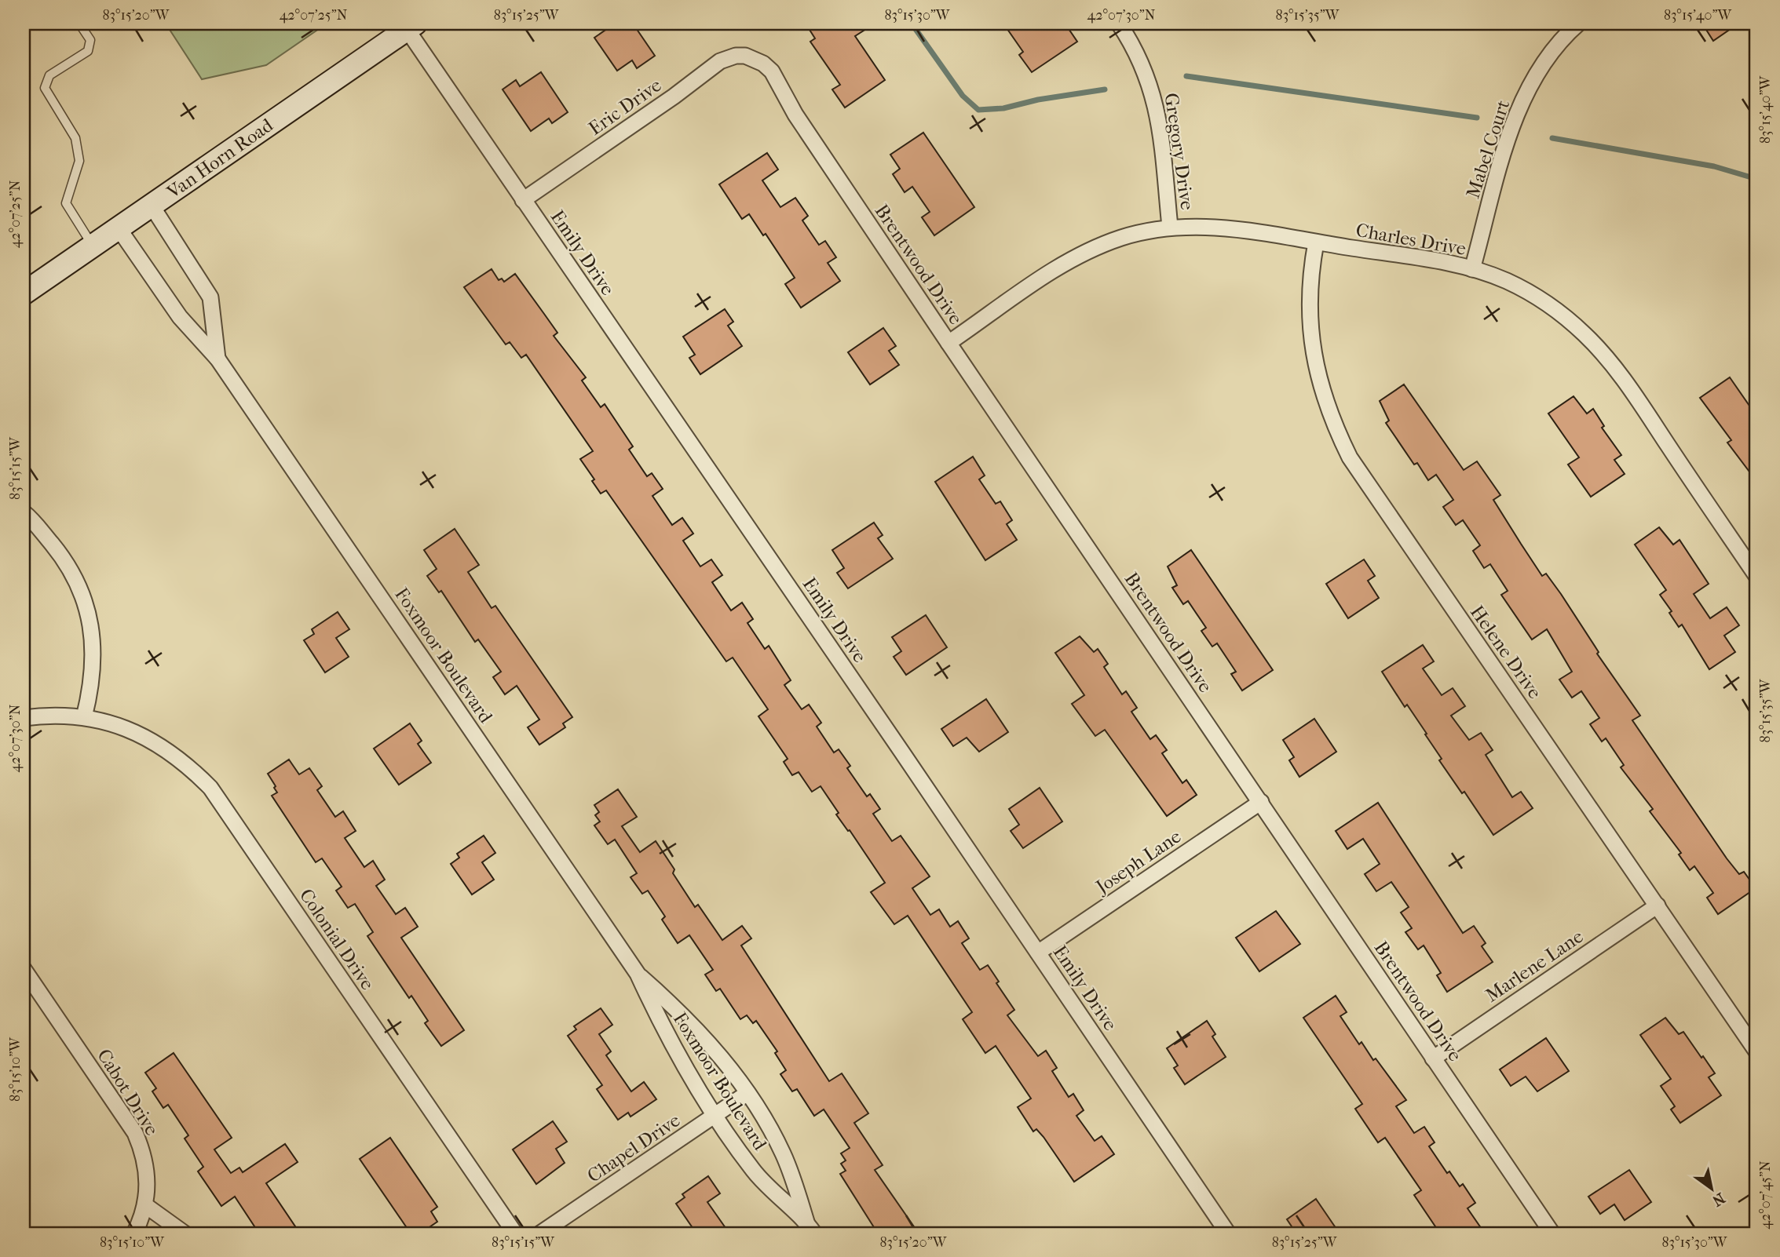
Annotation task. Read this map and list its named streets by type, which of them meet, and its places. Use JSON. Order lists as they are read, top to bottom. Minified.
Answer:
{"streets":{"main road":["Van Horn Road"],"street":["Eric Drive","Mabel Court","Gregory Drive","Charles Drive","Emily Drive","Brentwood Drive","Helene Drive","Foxmoor Boulevard","Joseph Lane","Colonial Drive","Marlene Lane","Cabot Drive","Chapel Drive"]},"crossings":[["Eric Drive","Emily Drive"],["Eric Drive","Brentwood Drive"],["Mabel Court","Charles Drive"],["Gregory Drive","Charles Drive"],["Van Horn Road","Emily Drive"],["Van Horn Road","Foxmoor Boulevard"],["Charles Drive","Brentwood Drive"],["Charles Drive","Helene Drive"],["Emily Drive","Joseph Lane"],["Brentwood Drive","Joseph Lane"],["Brentwood Drive","Marlene Lane"],["Helene Drive","Marlene Lane"],["Foxmoor Boulevard","Chapel Drive"]],"north":"bottom right","coordinates":["83°15'20\"W","42°07'25\"N","83°15'25\"W","83°15'30\"W","42°07'30\"N","83°15'35\"W","83°15'40\"W","83°15'15\"W","83°15'10\"W","42°07'45\"N"]}
